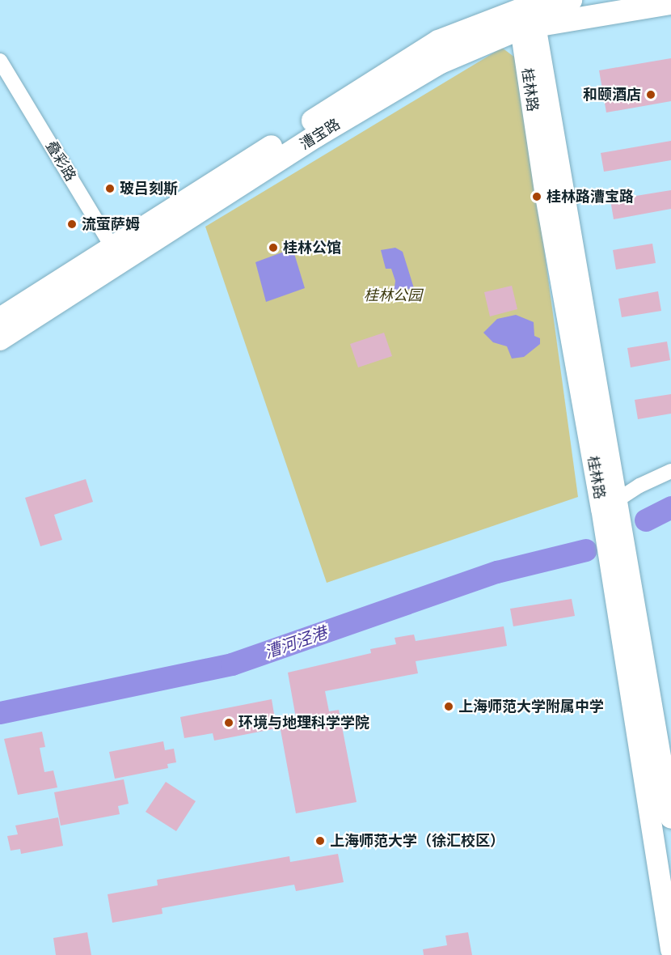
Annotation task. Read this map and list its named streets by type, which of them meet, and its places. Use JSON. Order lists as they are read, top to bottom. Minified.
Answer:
{"streets":{"main road":["桂林路","漕宝路"],"street":["叠彩路"]},"crossings":[["桂林路","漕宝路"],["漕宝路","叠彩路"]],"water":["漕河泾港"],"parks":["桂林公园"],"places":["和颐酒店","玻吕刻斯","桂林路漕宝路","流萤萨姆","桂林公馆","上海师范大学附属中学","环境与地理科学学院","上海师范大学（徐汇校区）"]}
